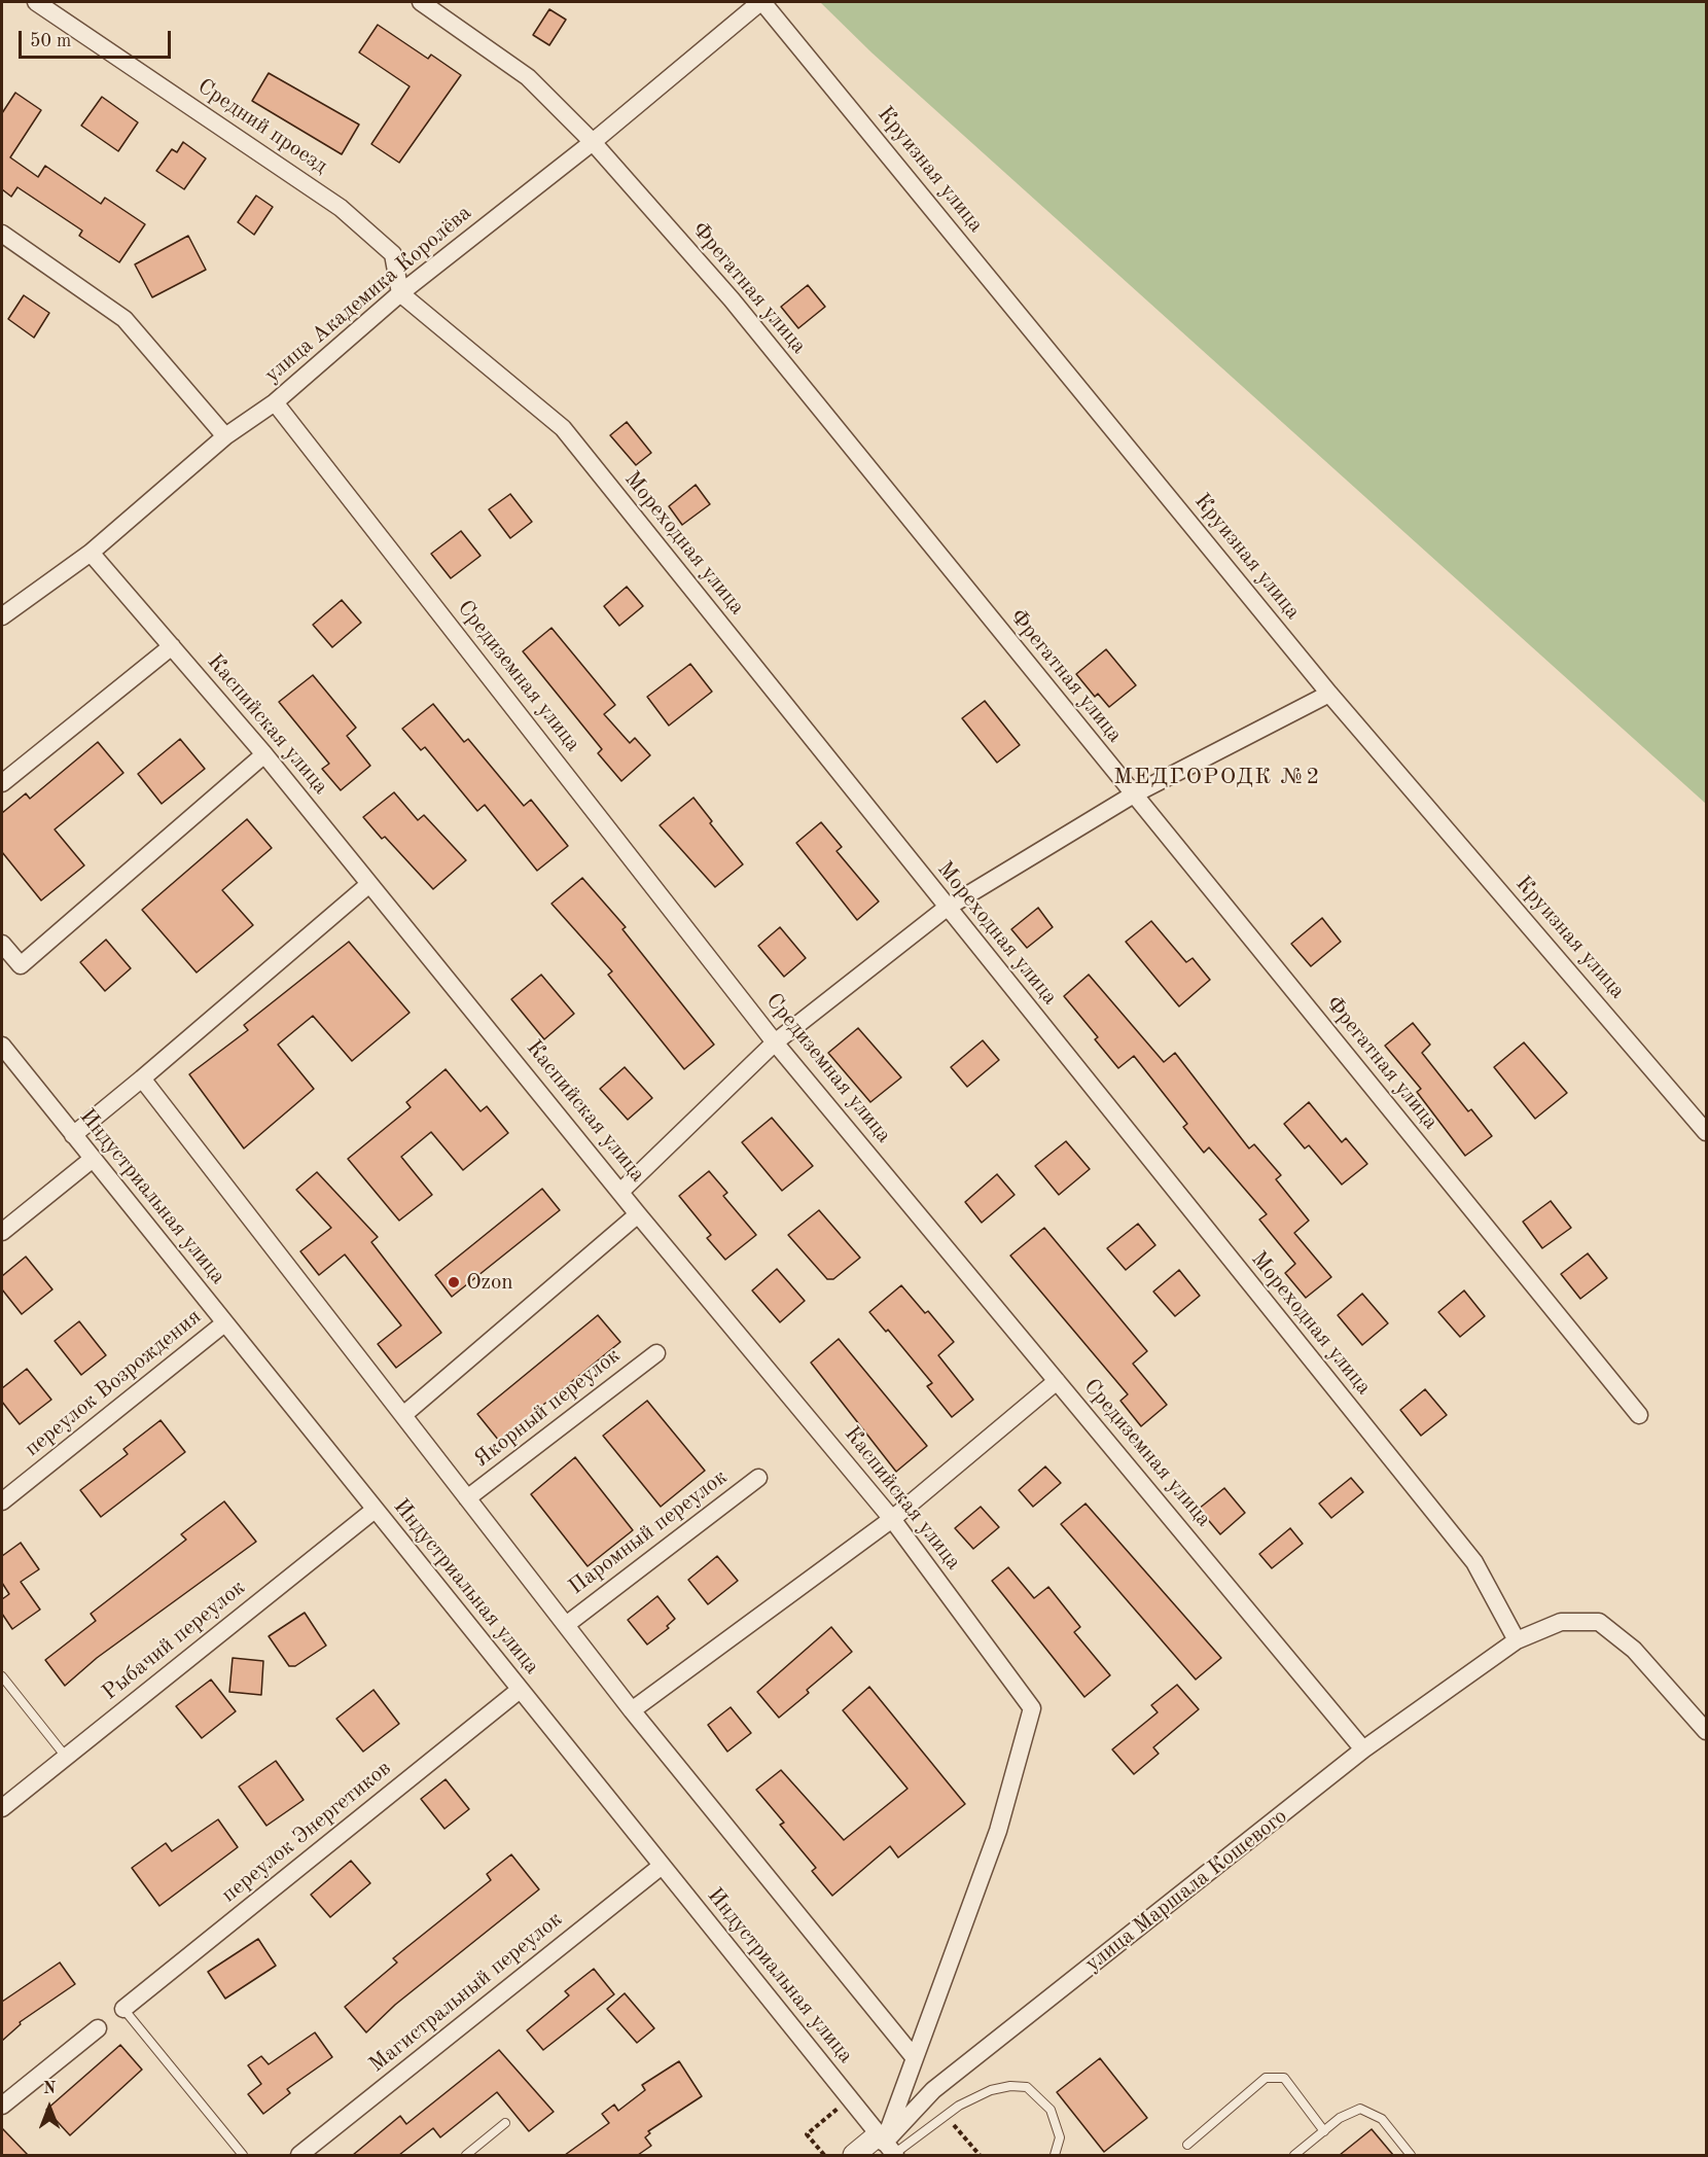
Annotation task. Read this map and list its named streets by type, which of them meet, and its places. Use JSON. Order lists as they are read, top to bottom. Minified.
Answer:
{"streets":{"street":["Средний проезд","Круизная улица","Фрегатная улица","улица Академика Королёва","Мореходная улица","Средиземная улица","Каспийская улица","Индустриальная улица","переулок Возрождения","Якорный переулок","Паромный переулок","Рыбачий переулок","переулок Энергетиков","улица Маршала Кошевого","Магистральный переулок"]},"crossings":[["Средний проезд","улица Академика Королёва"],["Средний проезд","Мореходная улица"],["Круизная улица","улица Академика Королёва"],["Фрегатная улица","улица Академика Королёва"],["улица Академика Королёва","Мореходная улица"],["улица Академика Королёва","Средиземная улица"],["улица Академика Королёва","Каспийская улица"],["Мореходная улица","улица Маршала Кошевого"],["Средиземная улица","улица Маршала Кошевого"],["Индустриальная улица","переулок Возрождения"],["Индустриальная улица","Рыбачий переулок"],["Индустриальная улица","переулок Энергетиков"],["Индустриальная улица","улица Маршала Кошевого"],["Индустриальная улица","Магистральный переулок"]],"districts":["МЕДГОРОДК №2"],"places":["Ozon"],"scale_bar":"50 m","north":"top"}
